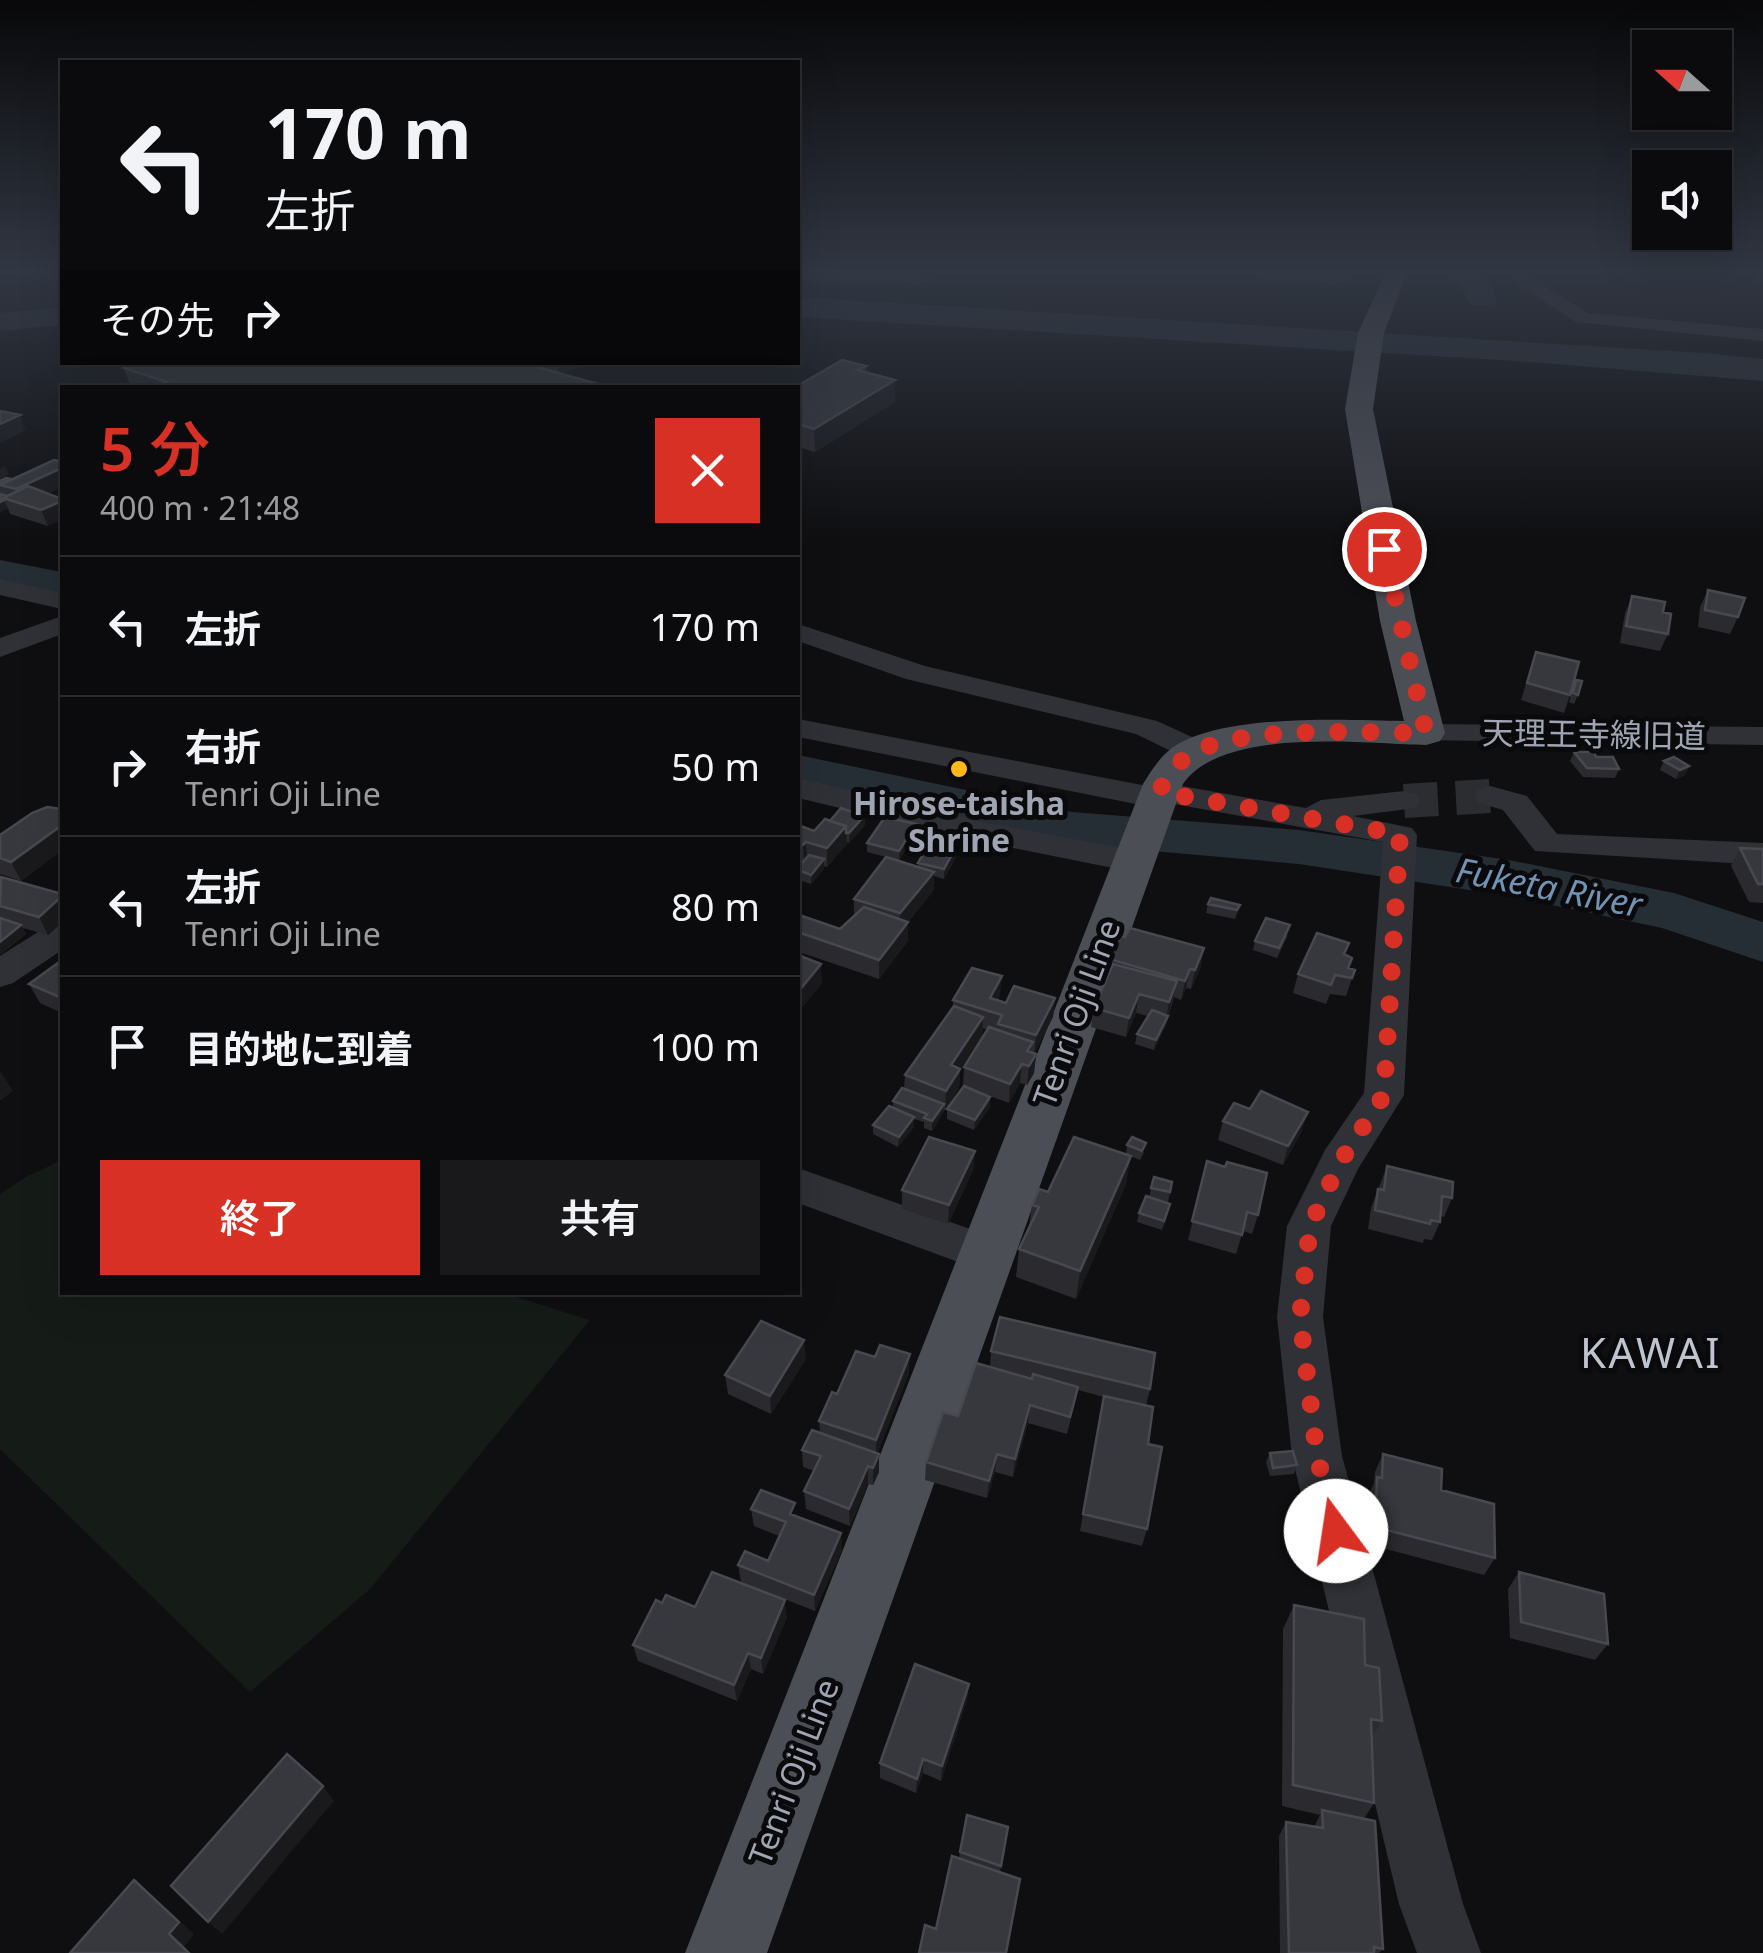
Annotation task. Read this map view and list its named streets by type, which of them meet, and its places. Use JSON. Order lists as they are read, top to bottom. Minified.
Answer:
{"streets":{"main road":["Tenri Oji Line"],"street":["天理王寺線旧道"]},"districts":["KAWAI"],"water":["Fuketa River"],"places":["Hirose-taisha Shrine"],"north":"left","page":{"turn":["170 m","左折"],"then":"その先","heading":["5 分","400 m · 21:48"],"list":[{"name":"左折","value":"170 m"},{"name":"右折","note":"Tenri Oji Line","value":"50 m"},{"name":"左折","note":"Tenri Oji Line","value":"80 m"},{"name":"目的地に到着","value":"100 m"}],"buttons":["終了","共有"]}}
